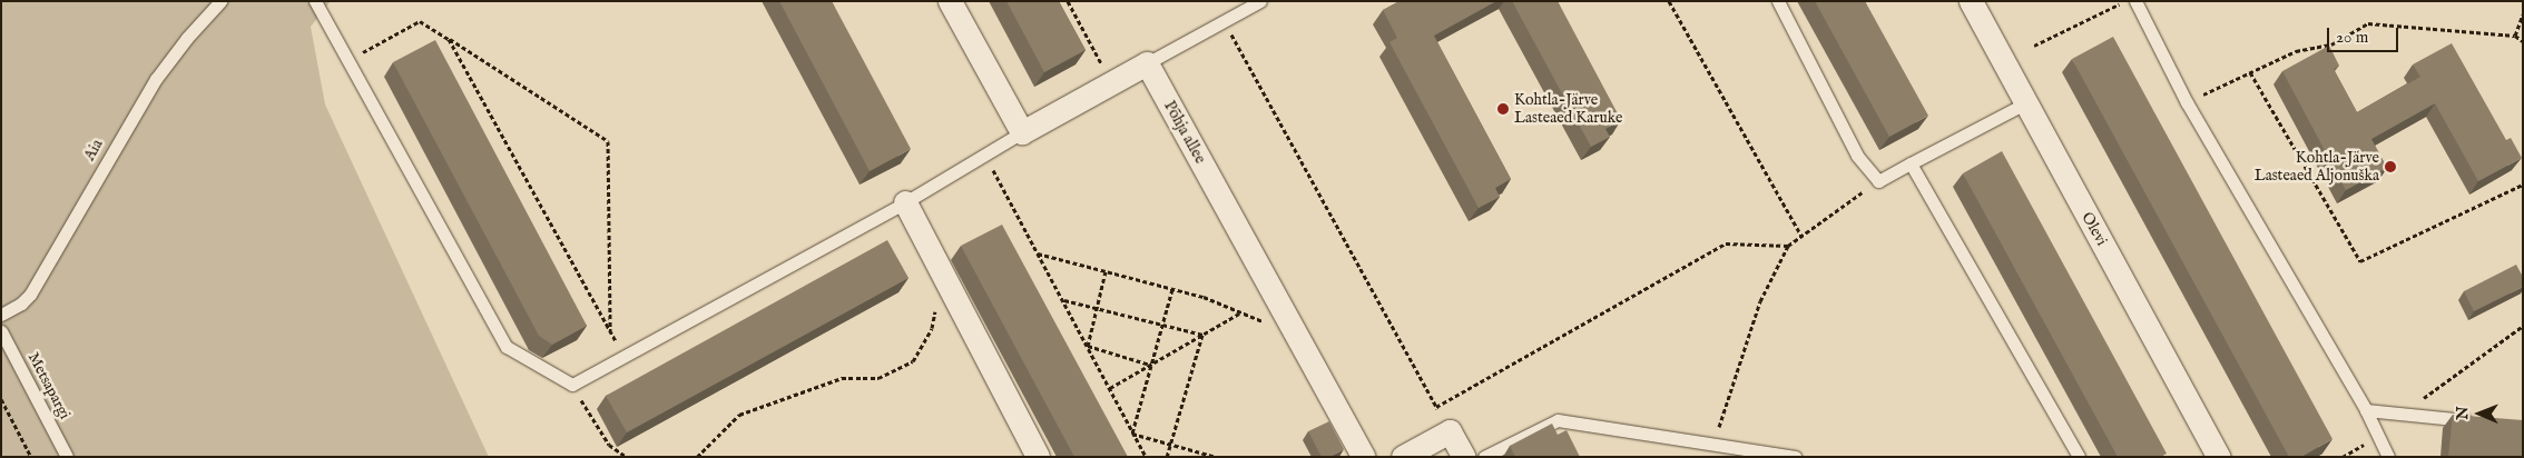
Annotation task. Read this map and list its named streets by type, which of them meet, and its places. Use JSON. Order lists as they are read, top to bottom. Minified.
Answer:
{"streets":{"street":["Põhja allee","Olevi"],"lane":["Aia","Metsapargi"]},"places":["Kohtla-Järve Lasteaed Karuke","Kohtla-Järve Lasteaed Aljonuška"],"scale_bar":"20 m","north":"left"}
